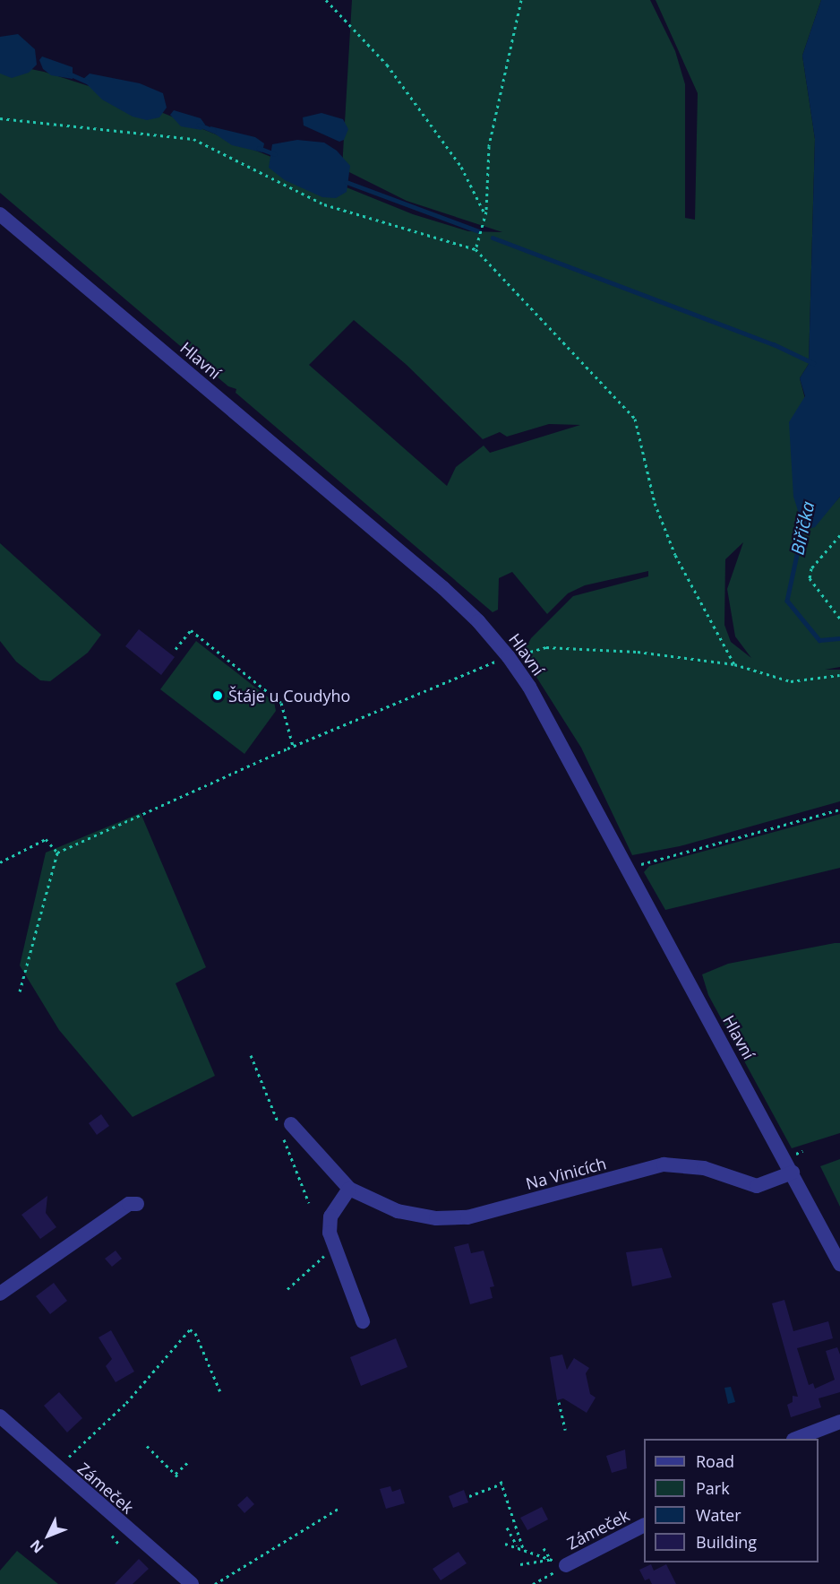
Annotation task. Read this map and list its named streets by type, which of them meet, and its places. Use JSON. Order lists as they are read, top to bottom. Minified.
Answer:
{"streets":{"street":["Hlavní","Na Vinicích","Zámeček"]},"crossings":[["Hlavní","Na Vinicích"]],"water":["Biřička"],"places":["Štáje u Coudyho"],"legend":["Road","Park","Water","Building"],"north":"bottom left"}
